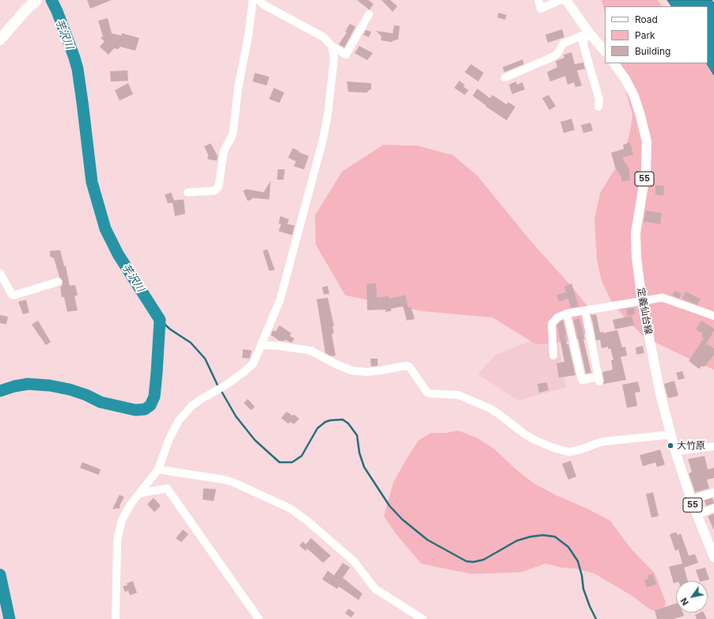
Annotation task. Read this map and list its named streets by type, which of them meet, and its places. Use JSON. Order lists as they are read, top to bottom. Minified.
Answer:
{"streets":{"main road":["55","定義仙台線"]},"water":["芋沢川"],"places":["大竹原"],"legend":["Road","Park","Building"],"north":"bottom left"}
